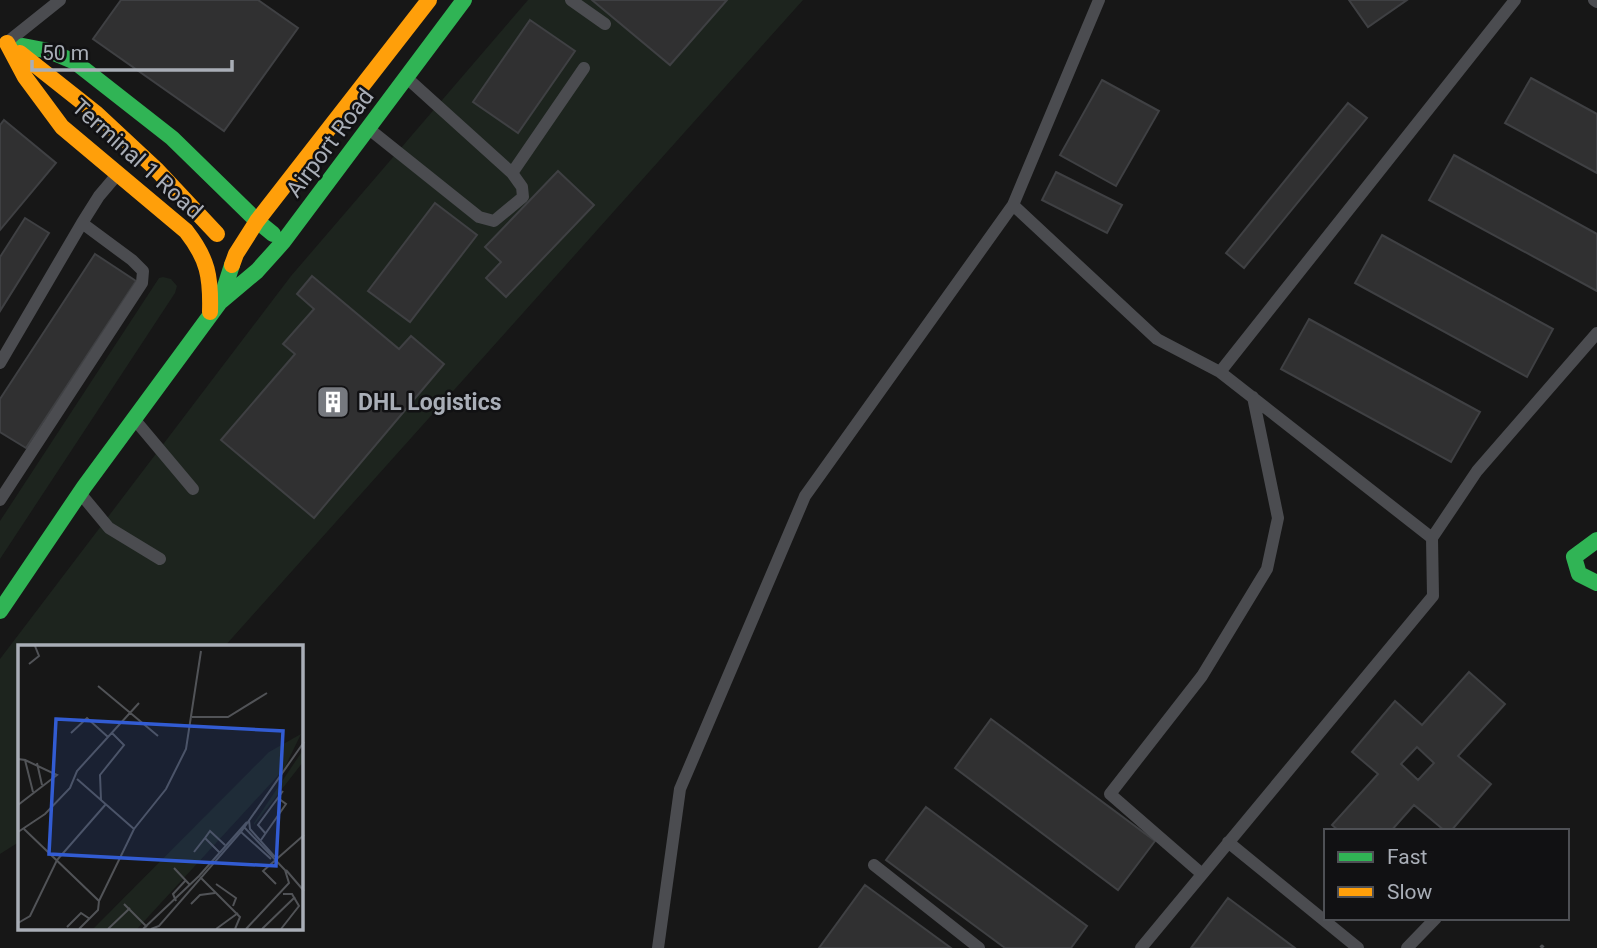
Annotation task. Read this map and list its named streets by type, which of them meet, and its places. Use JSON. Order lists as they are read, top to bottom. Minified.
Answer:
{"streets":{"street":["Airport Road","Terminal 1 Road"]},"crossings":[["Airport Road","Terminal 1 Road"]],"places":{"building":["DHL Logistics"]},"legend":["Fast","Slow"],"scale_bar":"50 m"}
